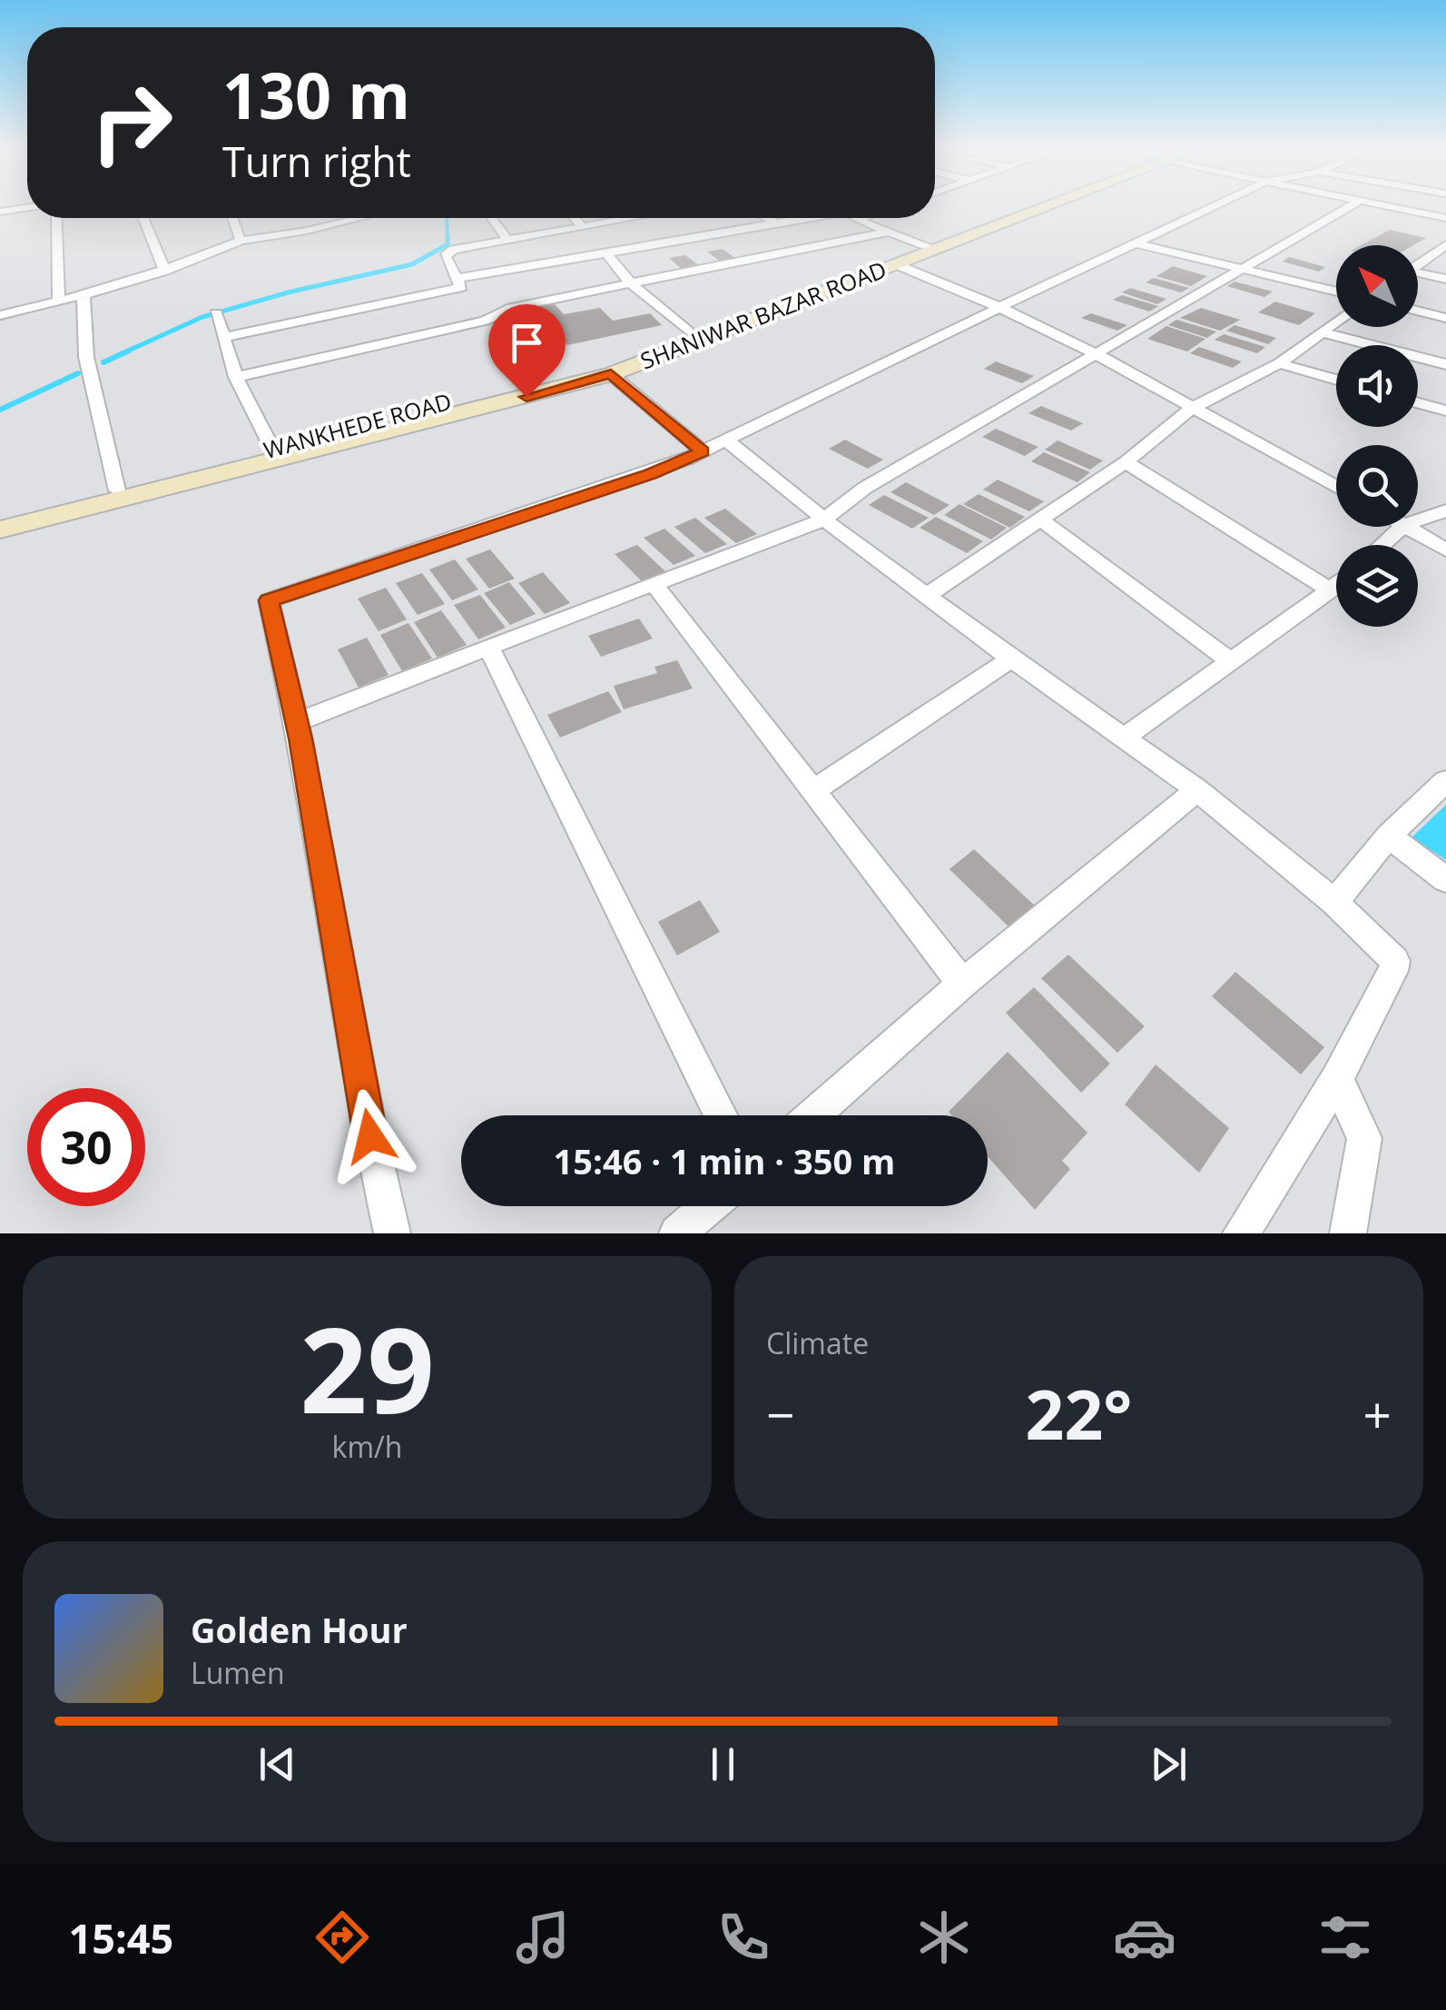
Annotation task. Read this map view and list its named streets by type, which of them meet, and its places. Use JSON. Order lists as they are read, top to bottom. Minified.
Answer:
{"streets":{"main road":["SHANIWAR BAZAR ROAD","WANKHEDE ROAD"]},"crossings":[["SHANIWAR BAZAR ROAD","WANKHEDE ROAD"]],"north":"top left","page":{"turn":["130 m","Turn right"],"limit":"30","trip":"15:46 · 1 min · 350 m","tile":[["29","km/h"],"Climate"],"heat":["−","22°","+"],"song":["Golden Hour","Lumen"],"tabs":"15:45"}}
